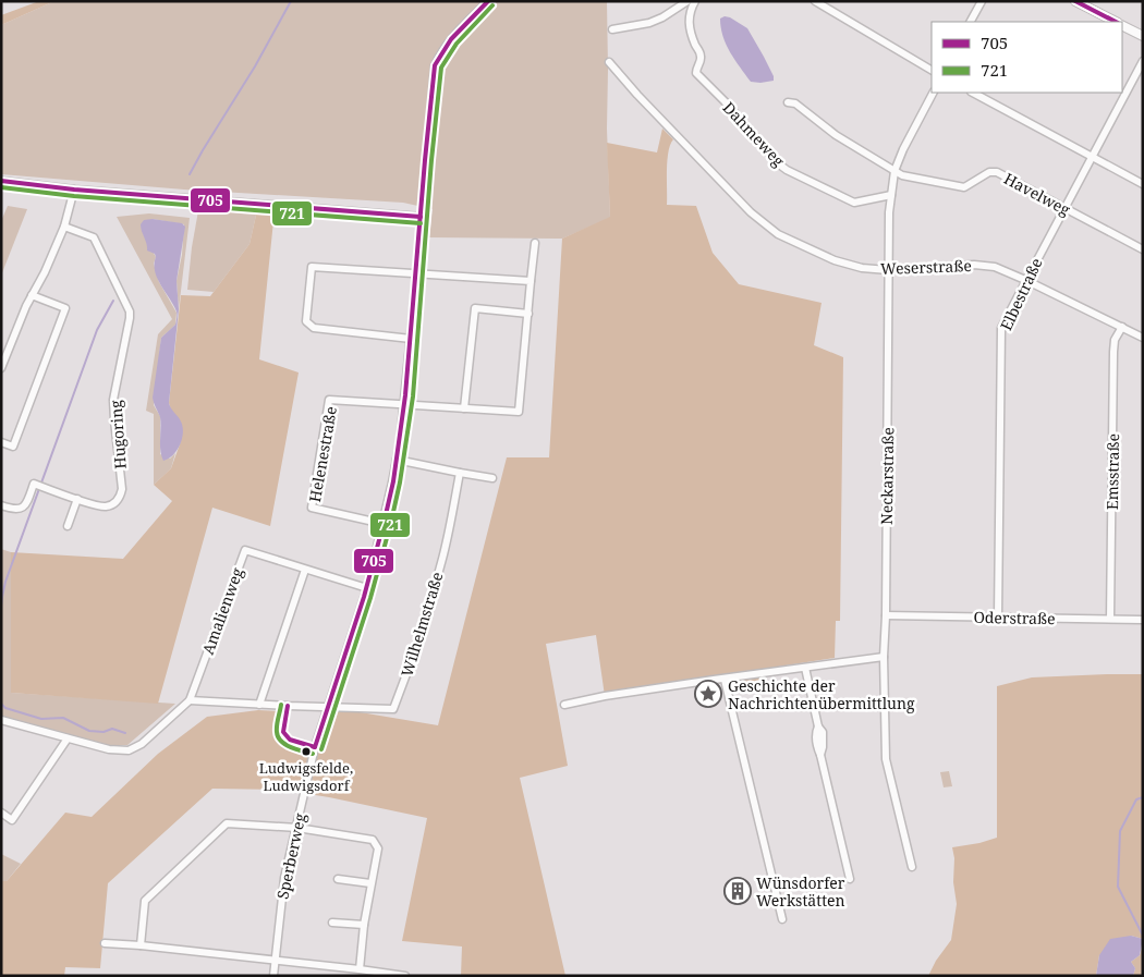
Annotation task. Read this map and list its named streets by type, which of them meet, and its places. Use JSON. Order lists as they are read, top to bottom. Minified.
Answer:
{"streets":{"street":["Dahmeweg","Havelweg","Weserstraße","Elbestraße","Hugoring","Helenestraße","Emsstraße","Neckarstraße","Amalienweg","Oderstraße","Wilhelmstraße","Sperberweg"]},"crossings":[["Dahmeweg","Neckarstraße"],["Havelweg","Elbestraße"],["Havelweg","Neckarstraße"],["Weserstraße","Elbestraße"],["Weserstraße","Emsstraße"],["Weserstraße","Neckarstraße"],["Elbestraße","Oderstraße"],["Helenestraße","Sperberweg"],["Emsstraße","Oderstraße"],["Neckarstraße","Oderstraße"],["Amalienweg","Sperberweg"],["Wilhelmstraße","Sperberweg"]],"places":{"place":["Geschichte der Nachrichtenübermittlung"],"other":["Ludwigsfelde, Ludwigsdorf"],"building":["Wünsdorfer Werkstätten"]},"lines":["transit line 705","transit line 721"],"legend":["705","721"]}
